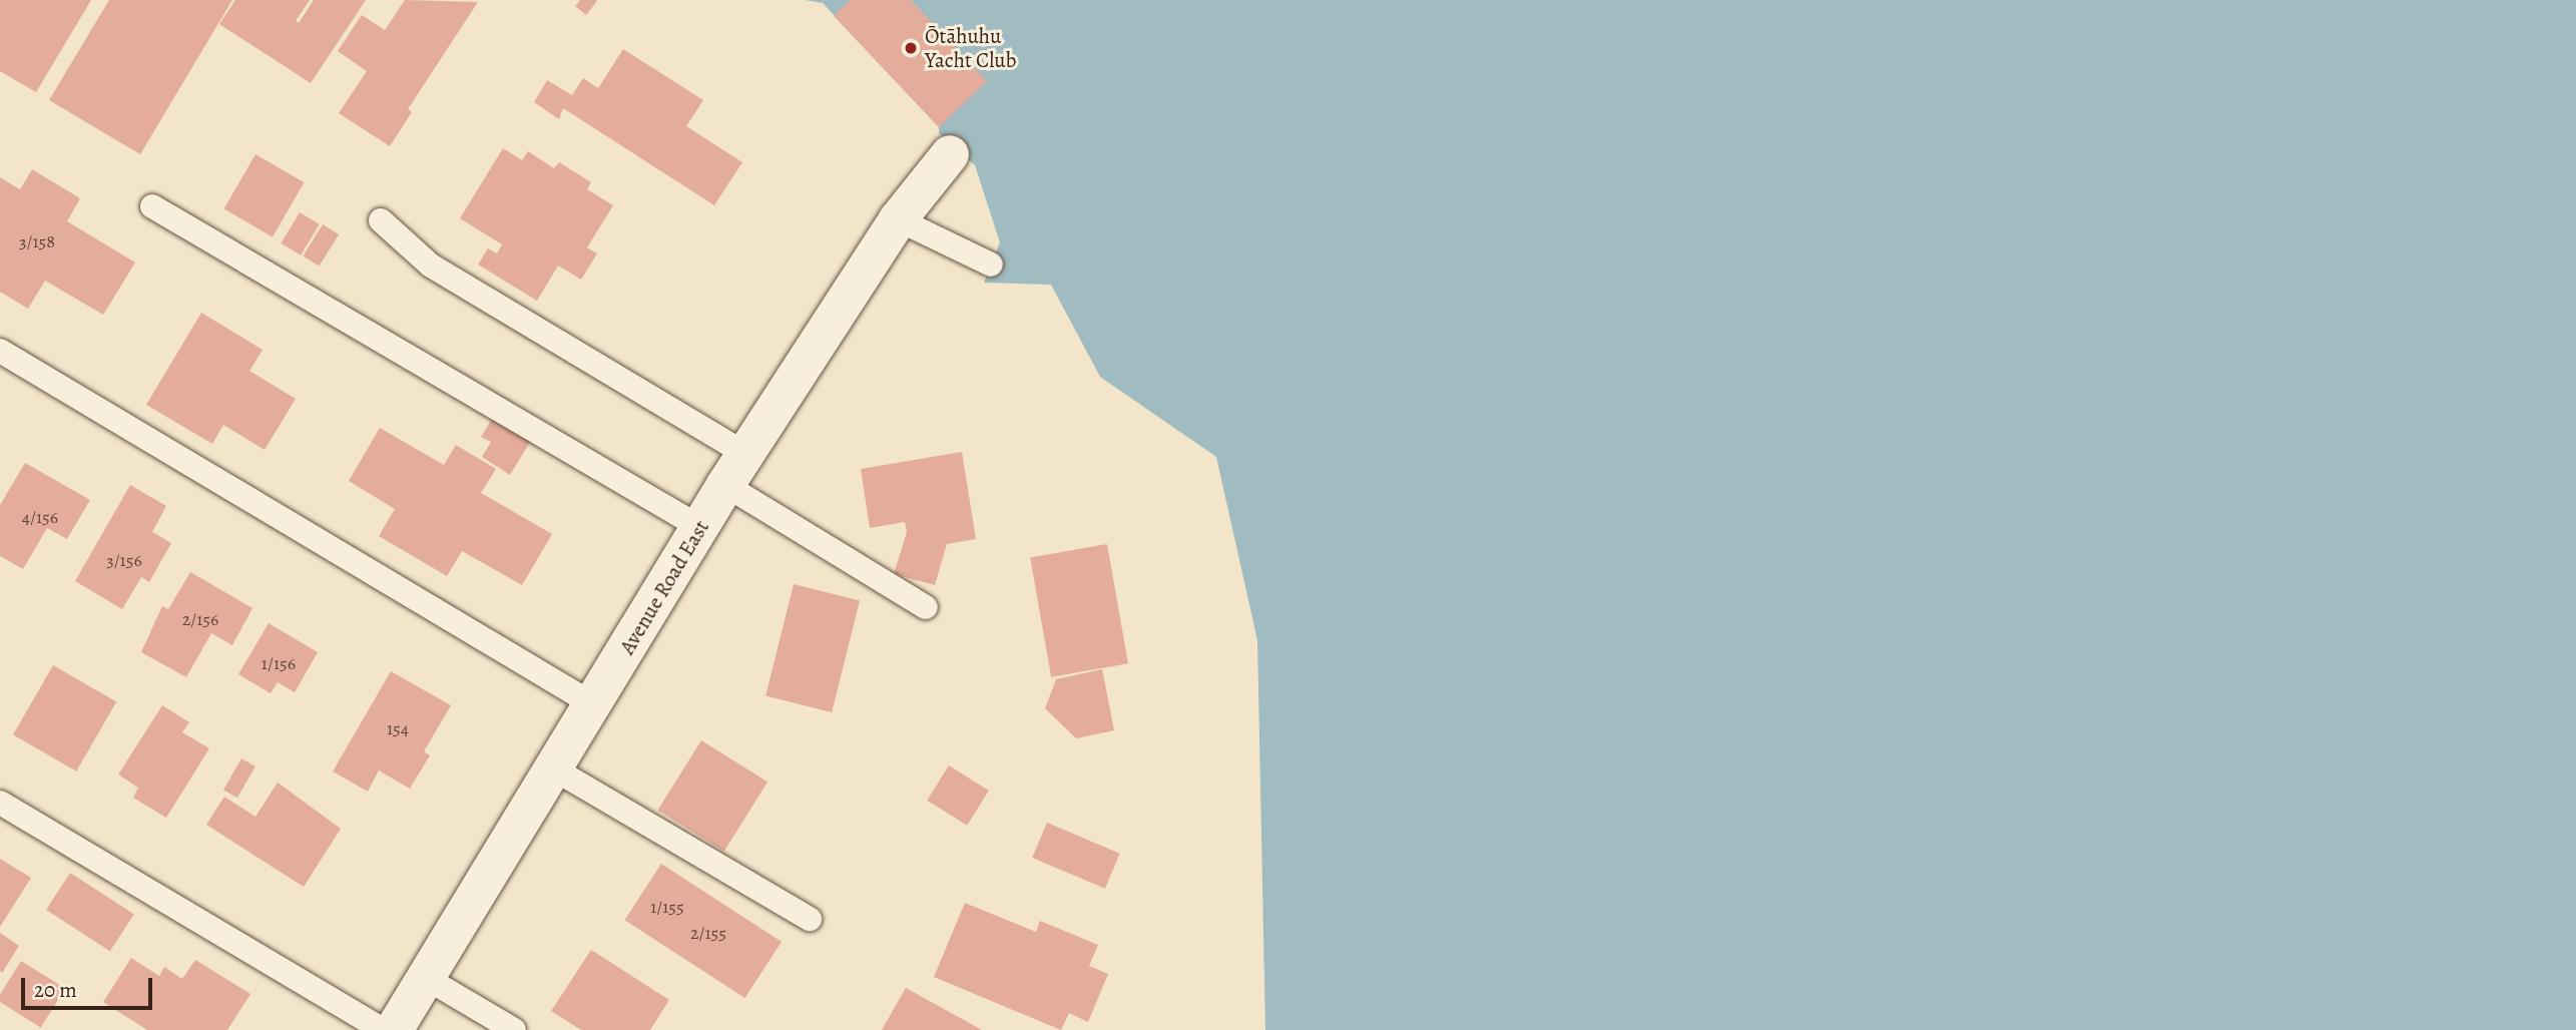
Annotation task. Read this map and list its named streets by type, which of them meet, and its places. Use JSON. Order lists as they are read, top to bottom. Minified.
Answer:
{"streets":{"street":["Avenue Road East"]},"places":["Ōtāhuhu Yacht Club"],"house_numbers":["3/158","4/156","3/156","2/156","1/156","154","1/155","2/155"],"scale_bar":"20 m"}
